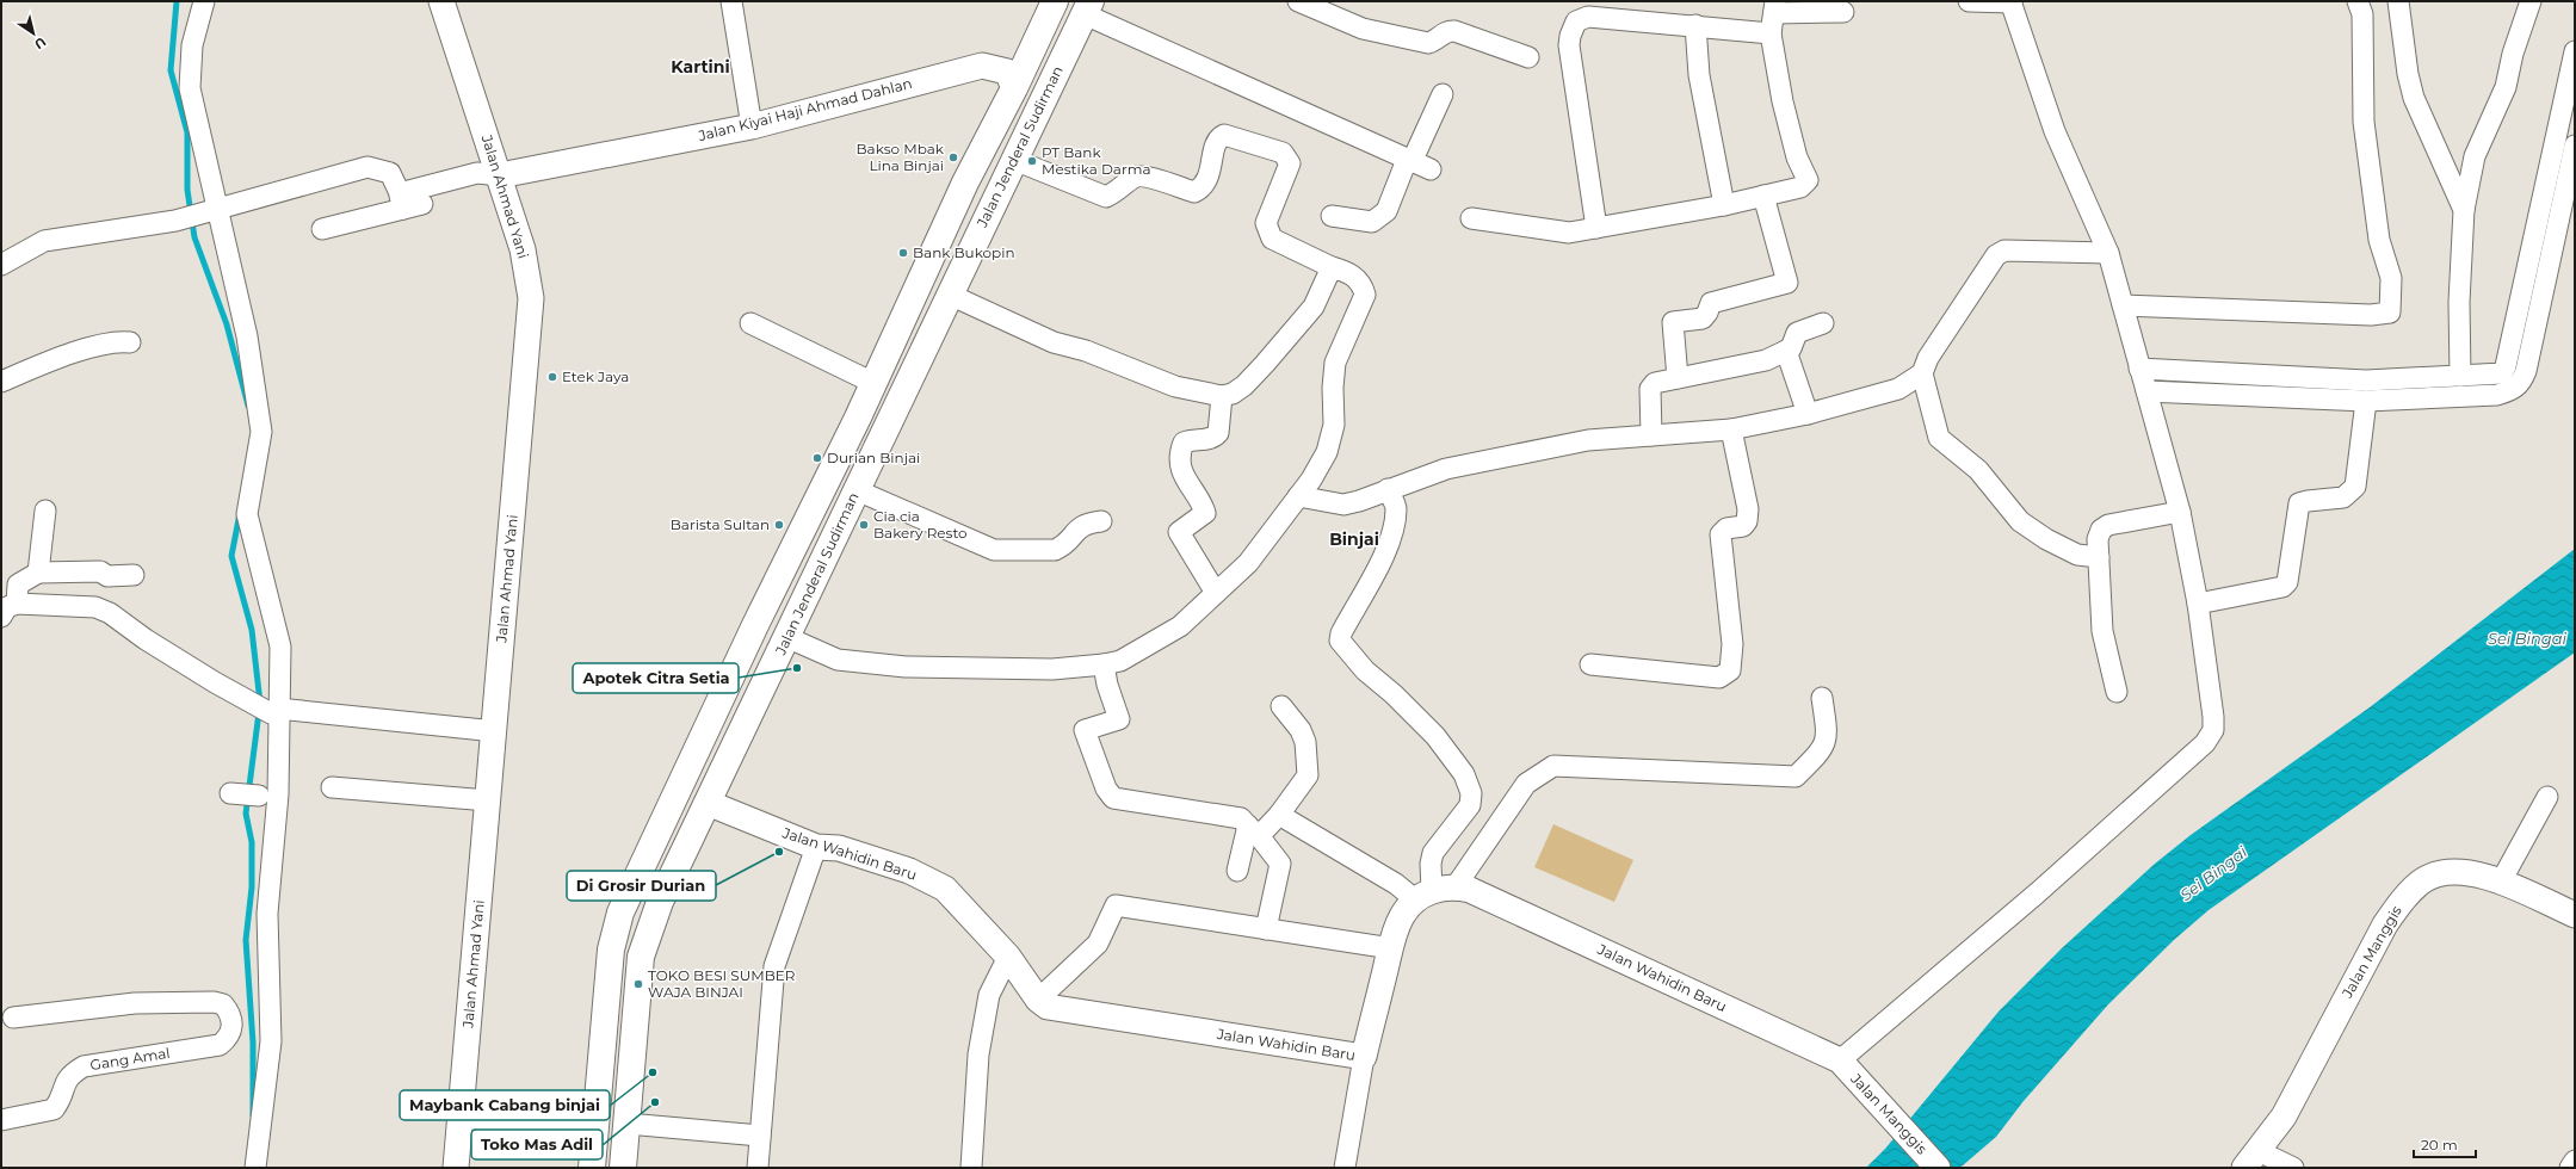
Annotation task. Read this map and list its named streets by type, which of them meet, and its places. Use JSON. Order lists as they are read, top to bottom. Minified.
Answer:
{"streets":{"main road":["Jalan Jenderal Sudirman"],"street":["Jalan Kiyai Haji Ahmad Dahlan","Jalan Ahmad Yani","Jalan Wahidin Baru","Jalan Manggis","Gang Amal"]},"crossings":[["Jalan Kiyai Haji Ahmad Dahlan","Jalan Ahmad Yani"],["Jalan Jenderal Sudirman","Jalan Wahidin Baru"],["Jalan Wahidin Baru","Jalan Manggis"]],"districts":["Kartini","Binjai"],"water":["Sei Bingai"],"places":["Bakso Mbak Lina Binjai","PT Bank Mestika Darma","Bank Bukopin","Etek Jaya","Durian Binjai","Barista Sultan","Cia cia Bakery Resto","Apotek Citra Setia","Di Grosir Durian","TOKO BESI SUMBER WAJA BINJAI","Maybank Cabang binjai","Toko Mas Adil"],"scale_bar":"20 m","north":"bottom right"}
